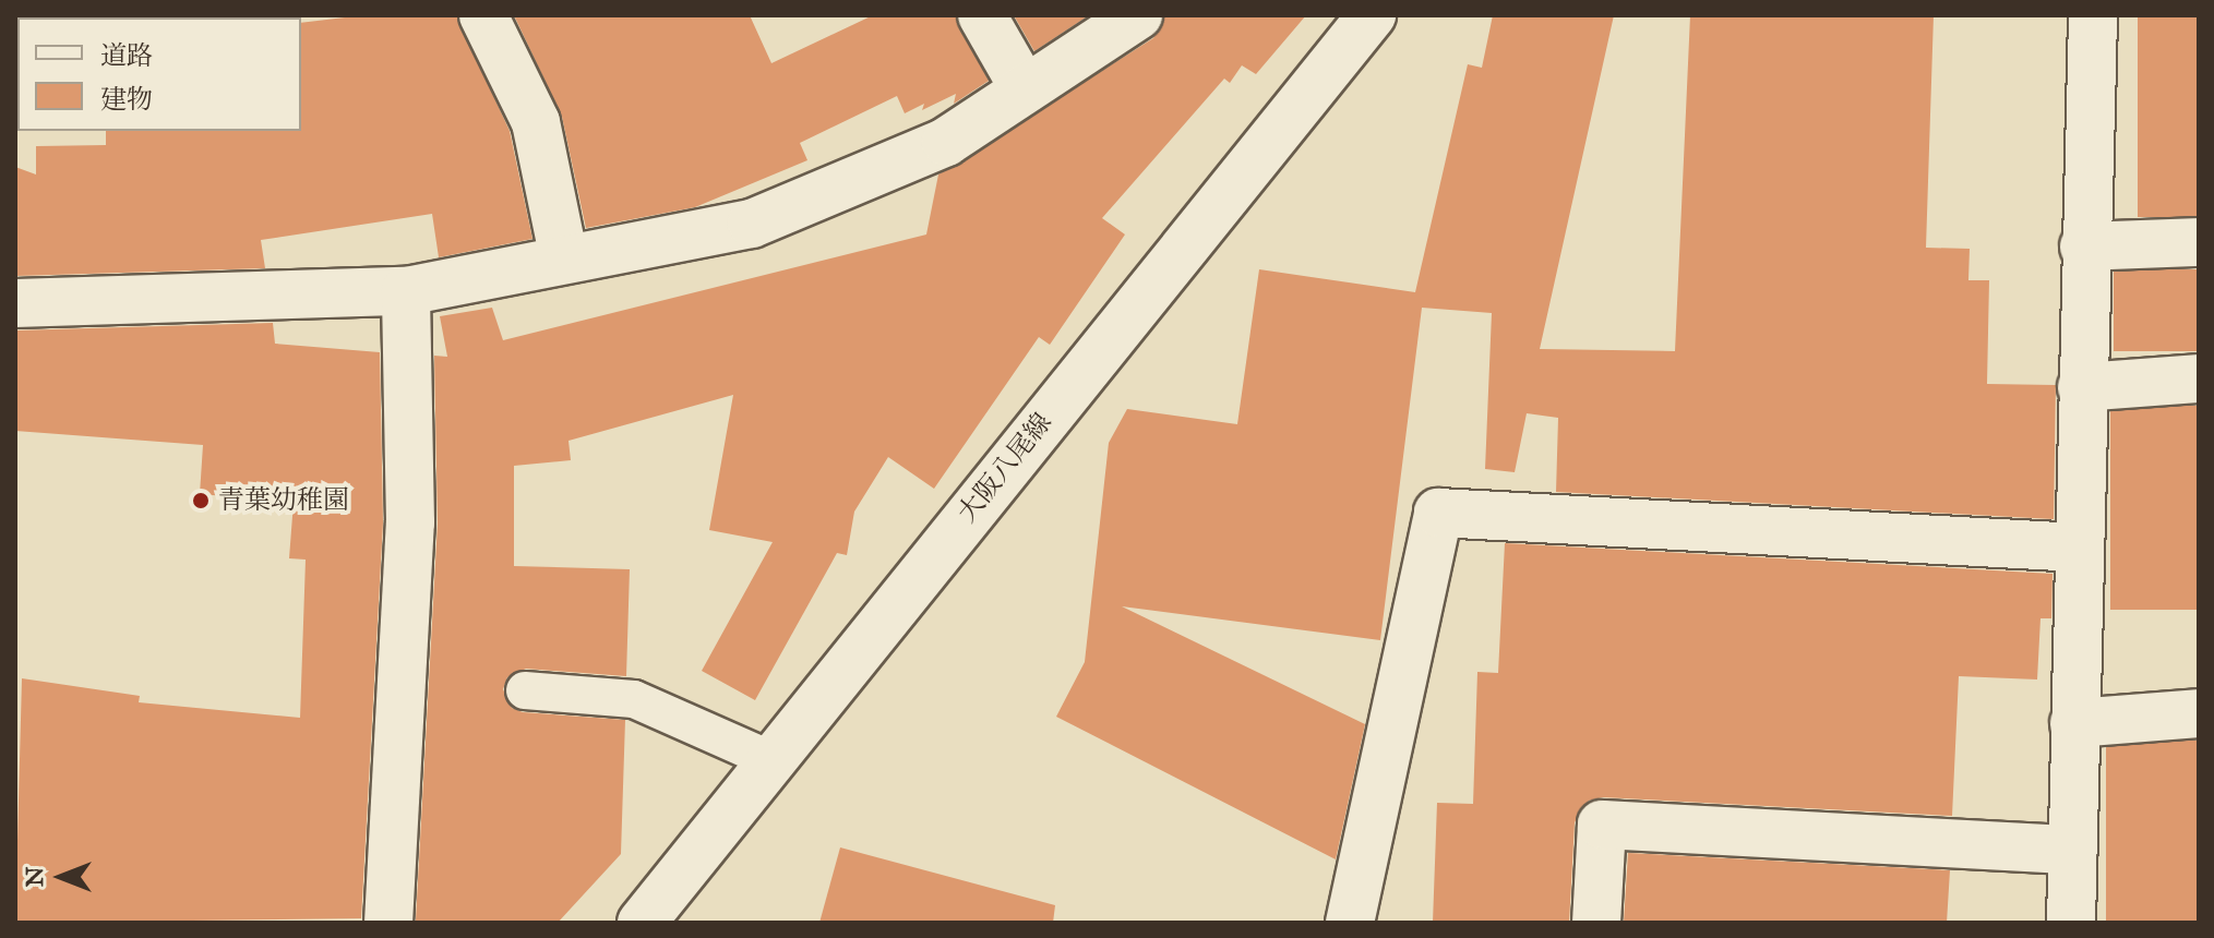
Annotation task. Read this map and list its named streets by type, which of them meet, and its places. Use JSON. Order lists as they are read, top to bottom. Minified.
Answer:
{"streets":{"street":["大阪八尾線"]},"places":["青葉幼稚園"],"legend":["道路","建物"],"north":"left"}
